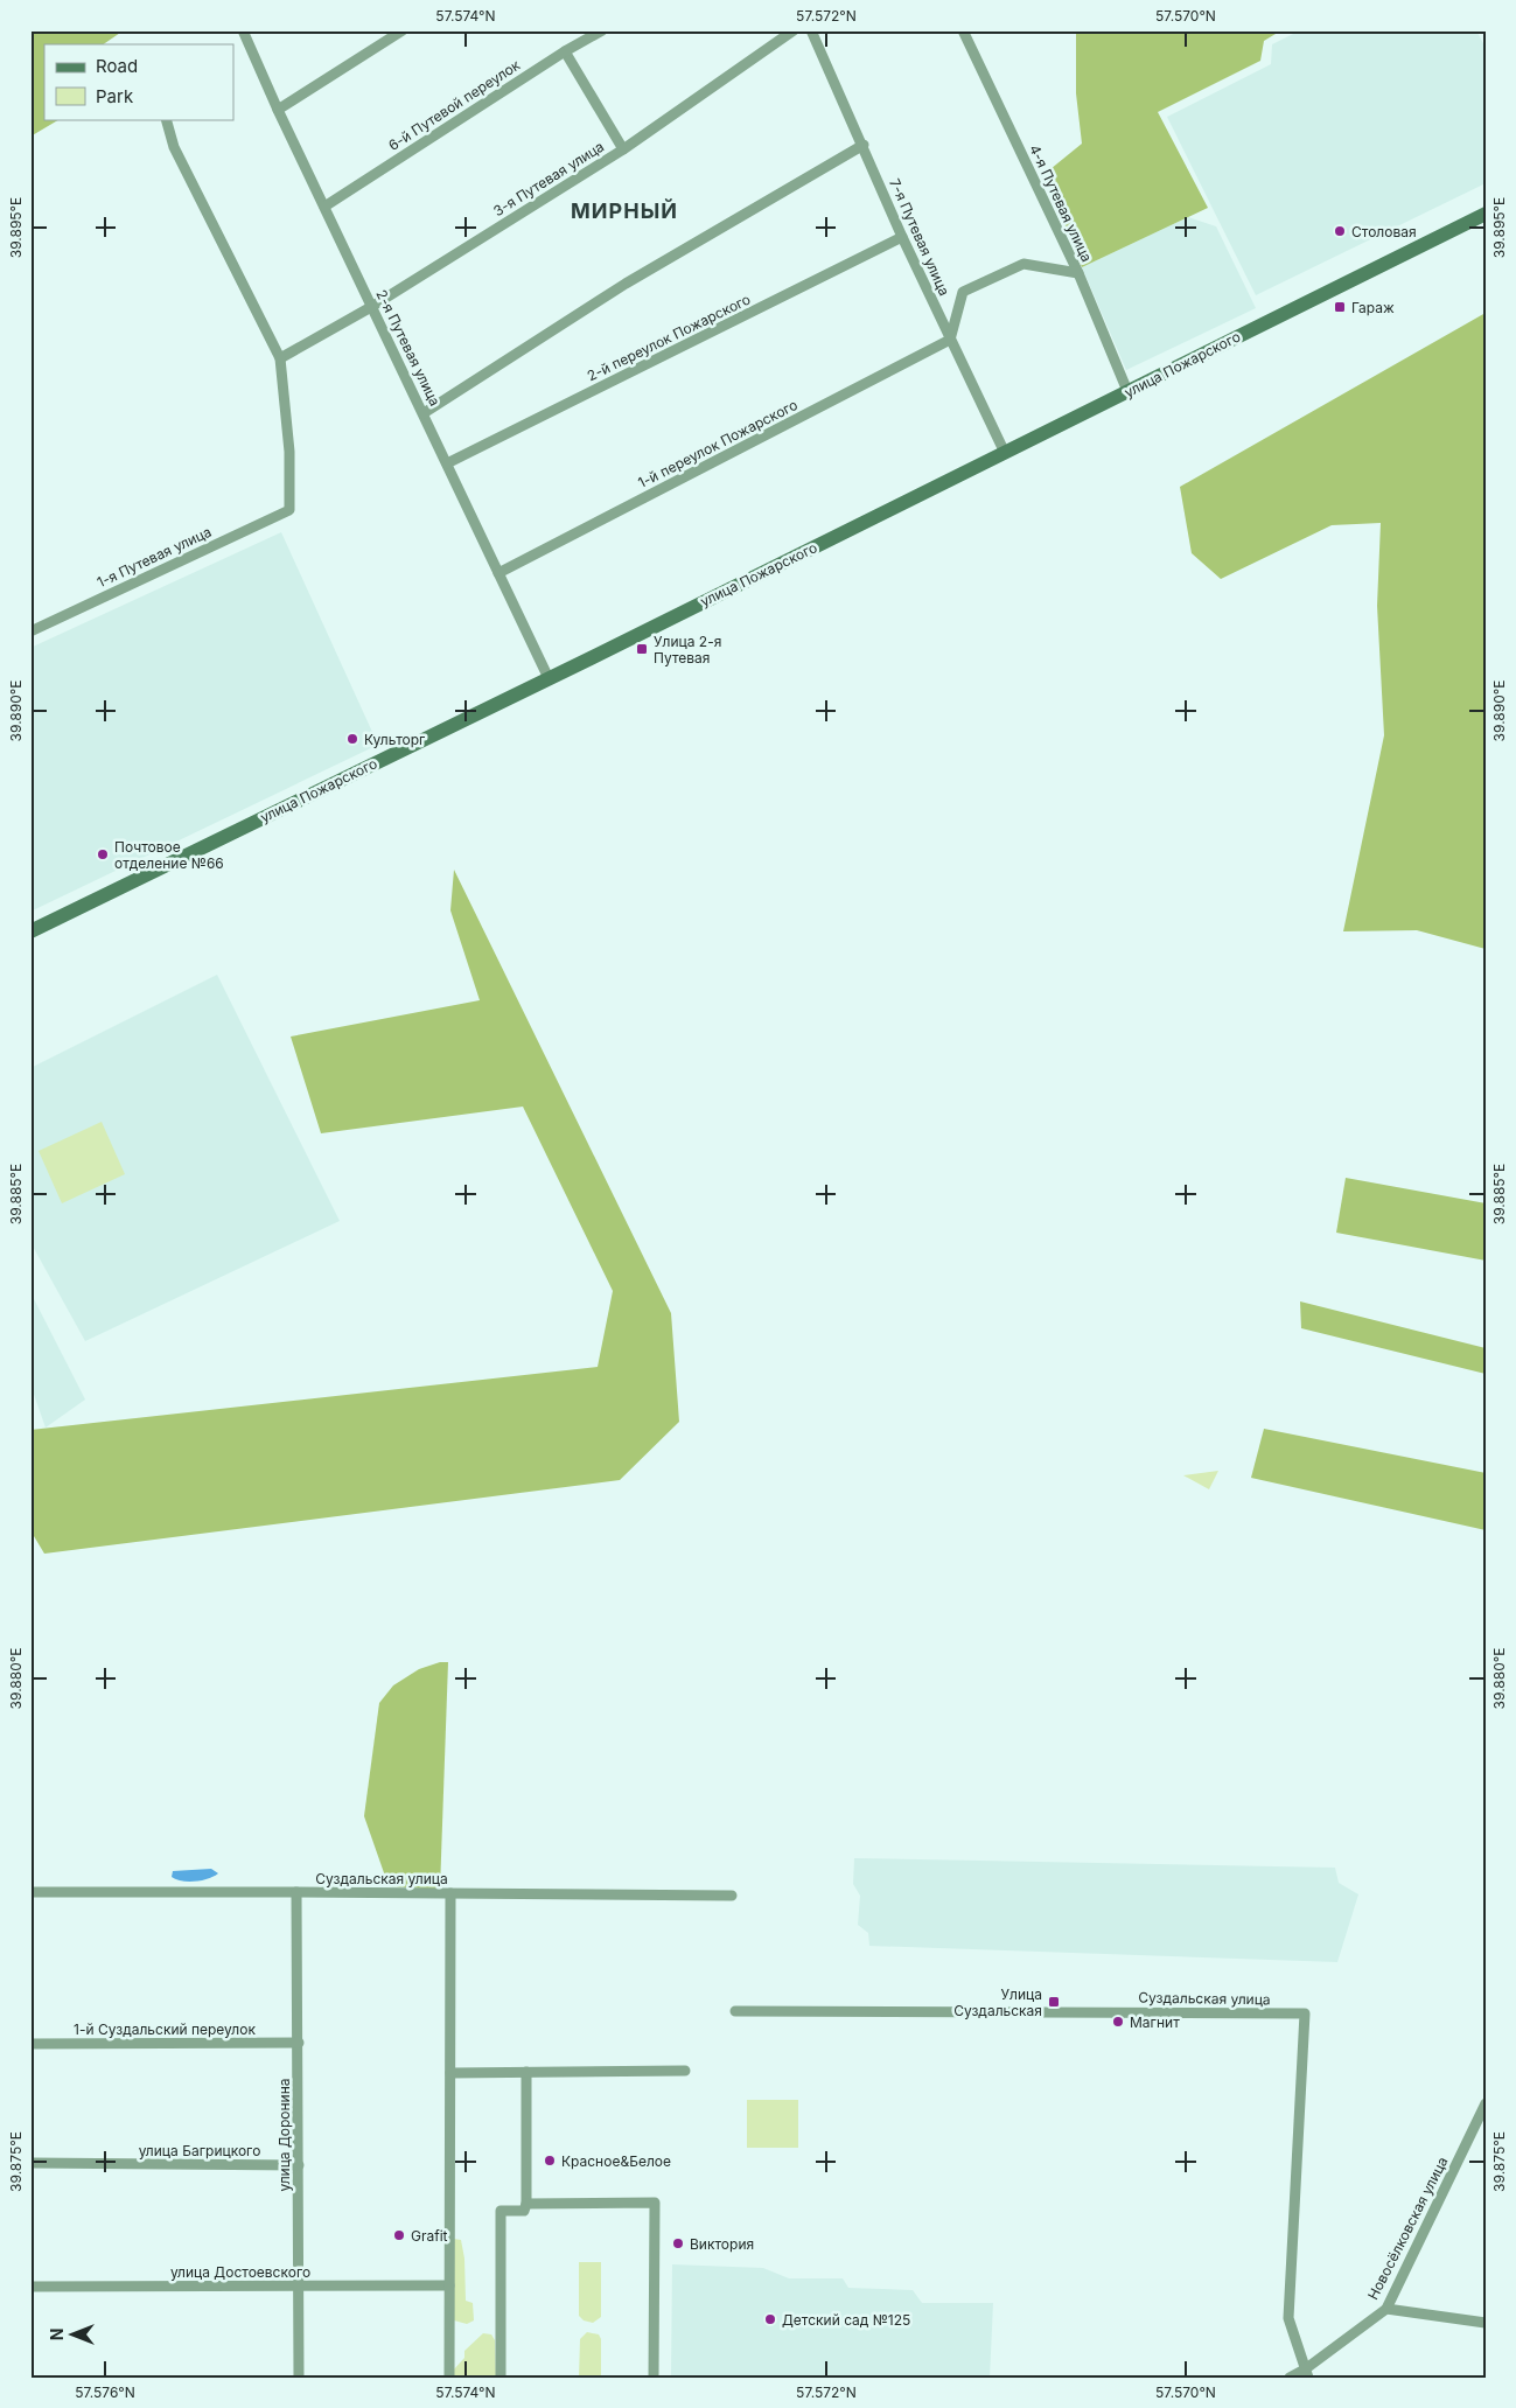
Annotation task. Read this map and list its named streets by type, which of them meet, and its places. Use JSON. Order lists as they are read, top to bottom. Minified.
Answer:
{"streets":{"street":["6-й Путевой переулок","3-я Путевая улица","4-я Путевая улица","7-я Путевая улица","2-й переулок Пожарского","2-я Путевая улица","улица Пожарского","1-й переулок Пожарского","1-я Путевая улица","Суздальская улица","1-й Суздальский переулок","улица Доронина","улица Багрицкого","Новосёлковская улица","улица Достоевского"]},"crossings":[["6-й Путевой переулок","2-я Путевая улица"],["3-я Путевая улица","2-я Путевая улица"],["3-я Путевая улица","1-я Путевая улица"],["4-я Путевая улица","улица Пожарского"],["7-я Путевая улица","2-й переулок Пожарского"],["7-я Путевая улица","улица Пожарского"],["7-я Путевая улица","1-й переулок Пожарского"],["2-й переулок Пожарского","2-я Путевая улица"],["2-я Путевая улица","улица Пожарского"],["2-я Путевая улица","1-й переулок Пожарского"],["Суздальская улица","улица Доронина"],["Суздальская улица","Новосёлковская улица"],["1-й Суздальский переулок","улица Доронина"],["улица Доронина","улица Багрицкого"],["улица Доронина","улица Достоевского"]],"districts":["МИРНЫЙ"],"places":{"other":["Столовая","Культорг","Почтовое отделение №66","Магнит","Красное&Белое","Grafit","Виктория","Детский сад №125"],"transit":["Гараж","Улица 2-я Путевая","Улица Суздальская"]},"legend":["Road","Park"],"north":"left","coordinates":["57.574°N","57.572°N","57.570°N","39.895°E","39.890°E","39.885°E","39.880°E","39.875°E","57.576°N"]}
